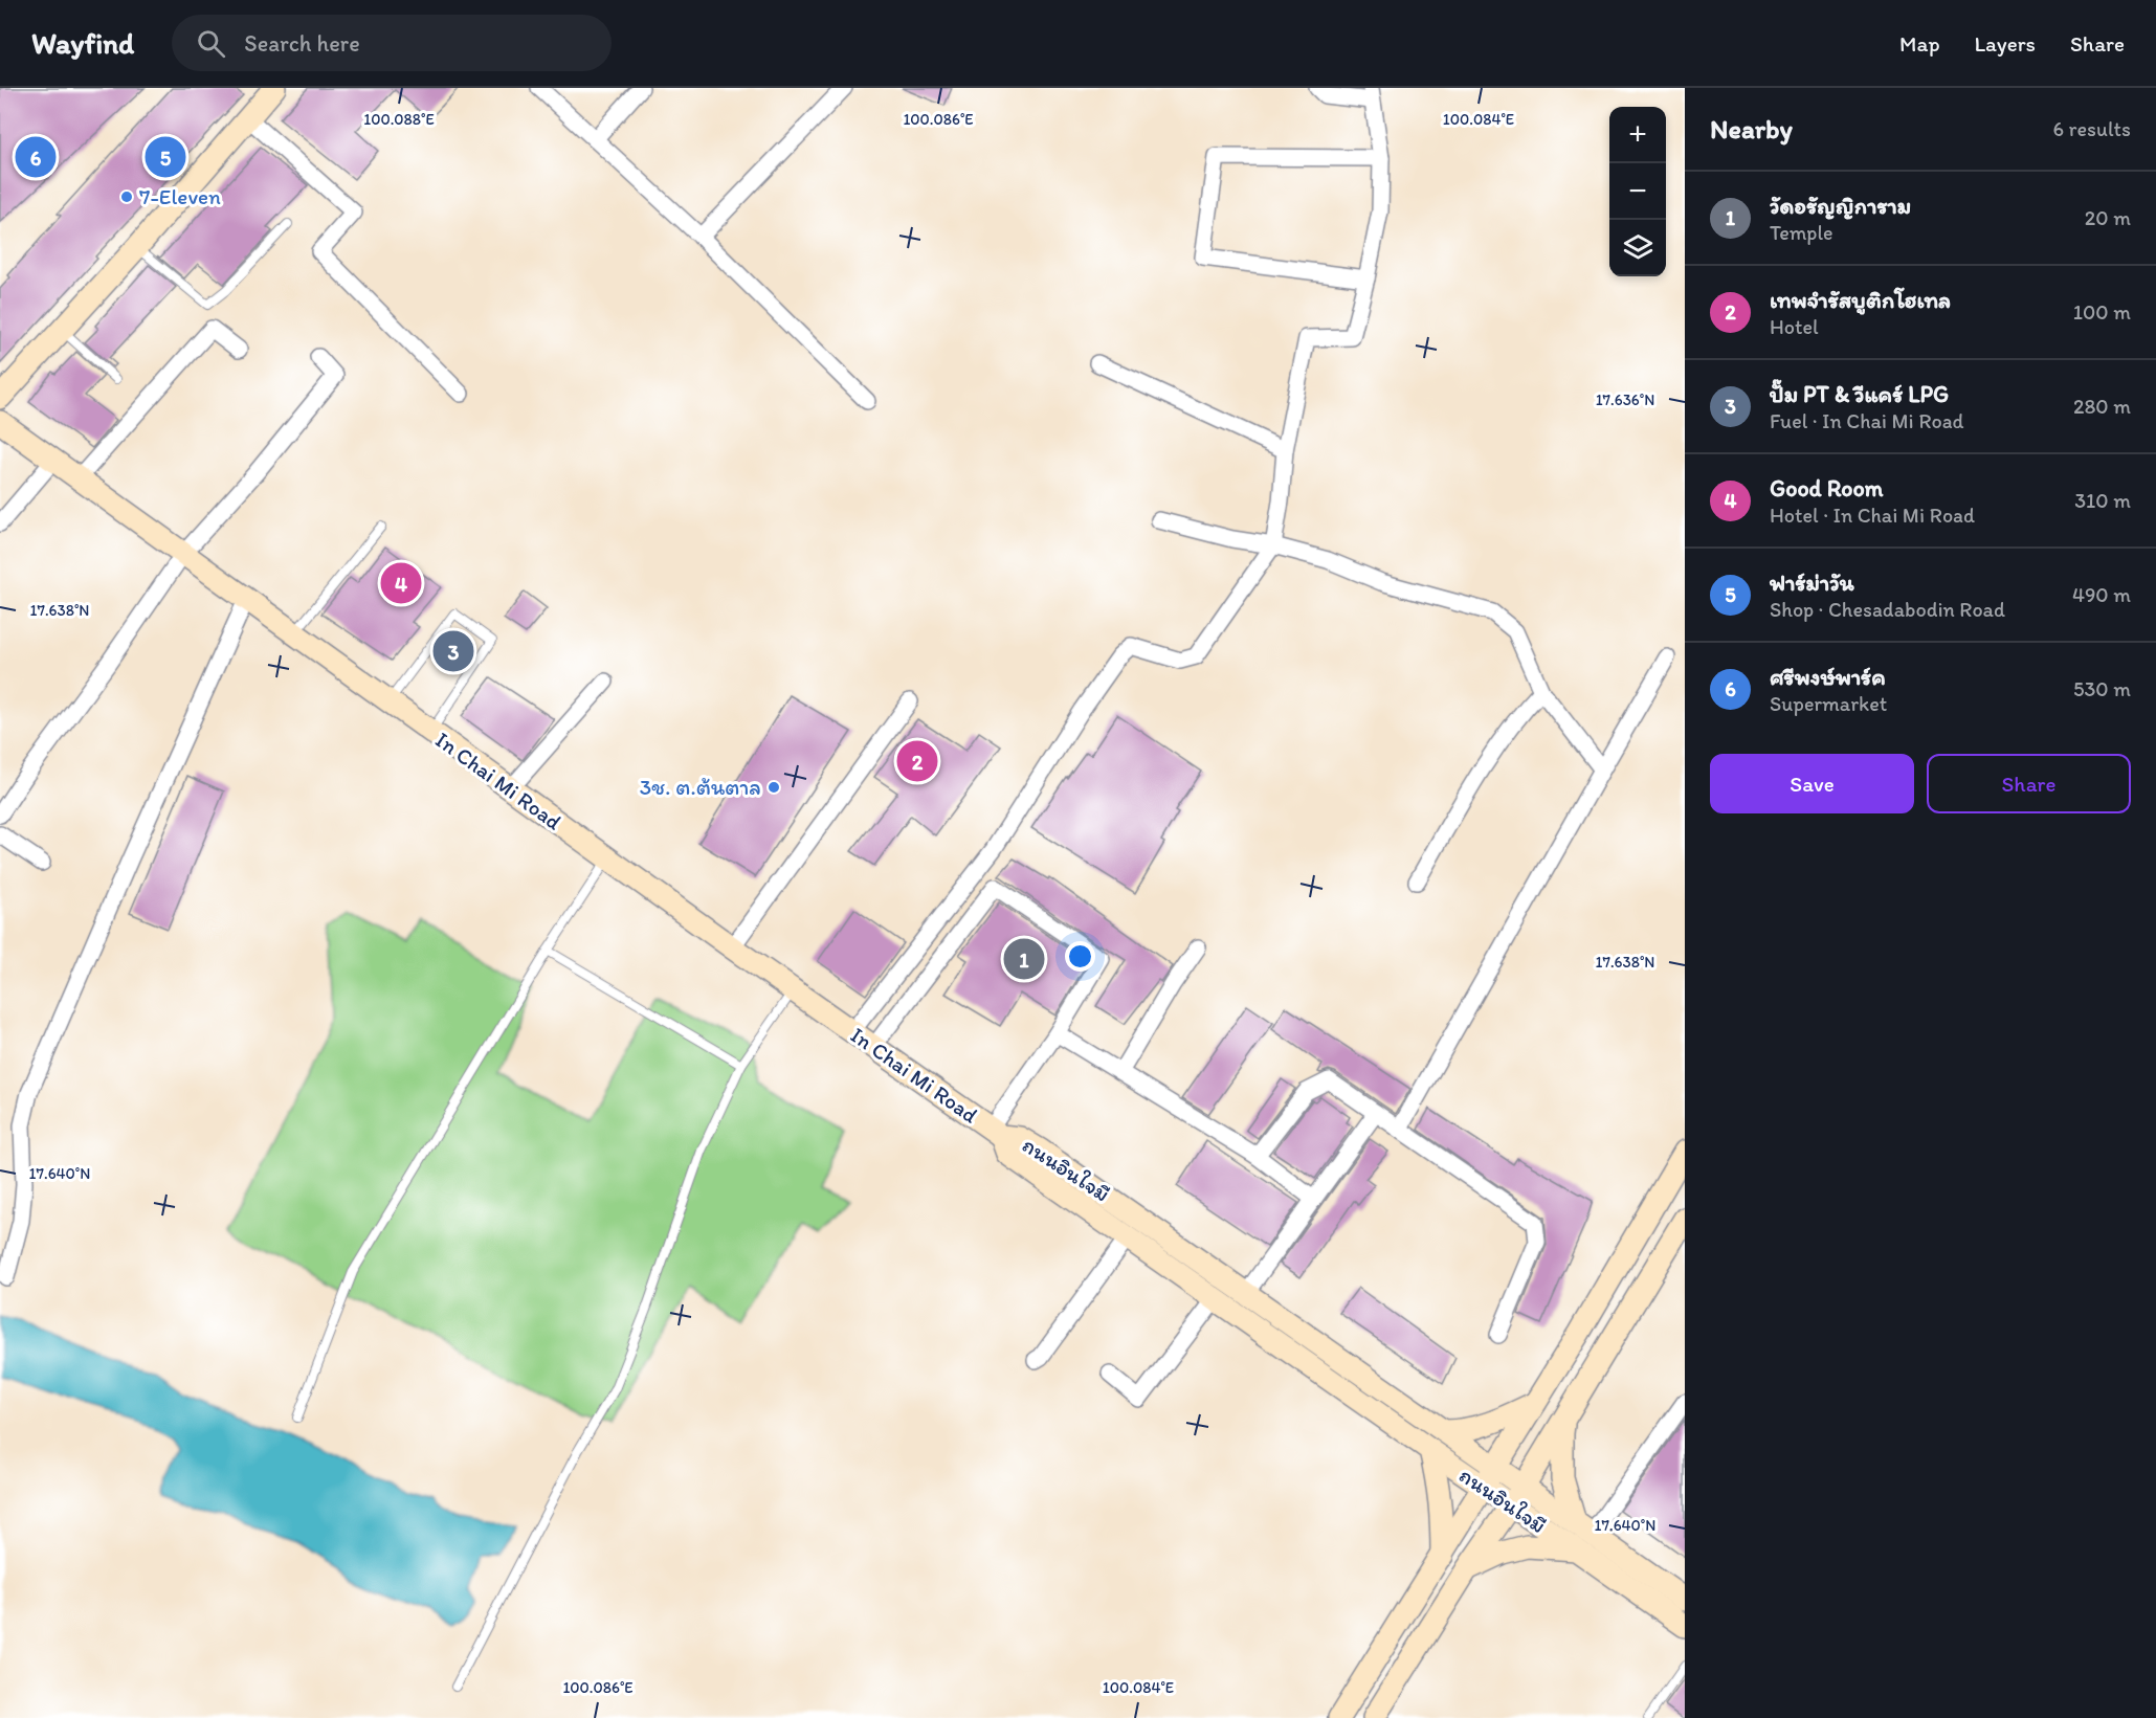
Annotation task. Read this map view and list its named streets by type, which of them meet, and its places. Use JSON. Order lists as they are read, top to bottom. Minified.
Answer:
{"streets":{"main road":["In Chai Mi Road","ถนนอินใจมี"]},"crossings":[["In Chai Mi Road","ถนนอินใจมี"]],"places":["7-Eleven","3ช. ต.ต้นตาล"],"page":{"header":"Wayfind","search":"Search here","nav":["Map","Layers","Share"],"heading":["Nearby","6 results"],"map_buttons":["+","−"],"pins":["5","6","4","3","2","1"],"list":[{"mark":"1","name":"วัดอรัญญิการาม","note":"Temple","value":"20 m"},{"mark":"2","name":"เทพจำรัสบูติกโฮเทล","note":"Hotel","value":"100 m"},{"mark":"3","name":"ปั๊ม PT & วีแคร์ LPG","note":"Fuel · In Chai Mi Road","value":"280 m"},{"mark":"4","name":"Good Room","note":"Hotel · In Chai Mi Road","value":"310 m"},{"mark":"5","name":"ฟาร์ม่าวัน","note":"Shop · Chesadabodin Road","value":"490 m"},{"mark":"6","name":"ศรีพงษ์พาร์ค","note":"Supermarket","value":"530 m"}],"buttons":["Save","Share"]},"coordinates":["100.088°E","100.086°E","100.084°E","17.636°N","17.638°N","17.640°N"]}
